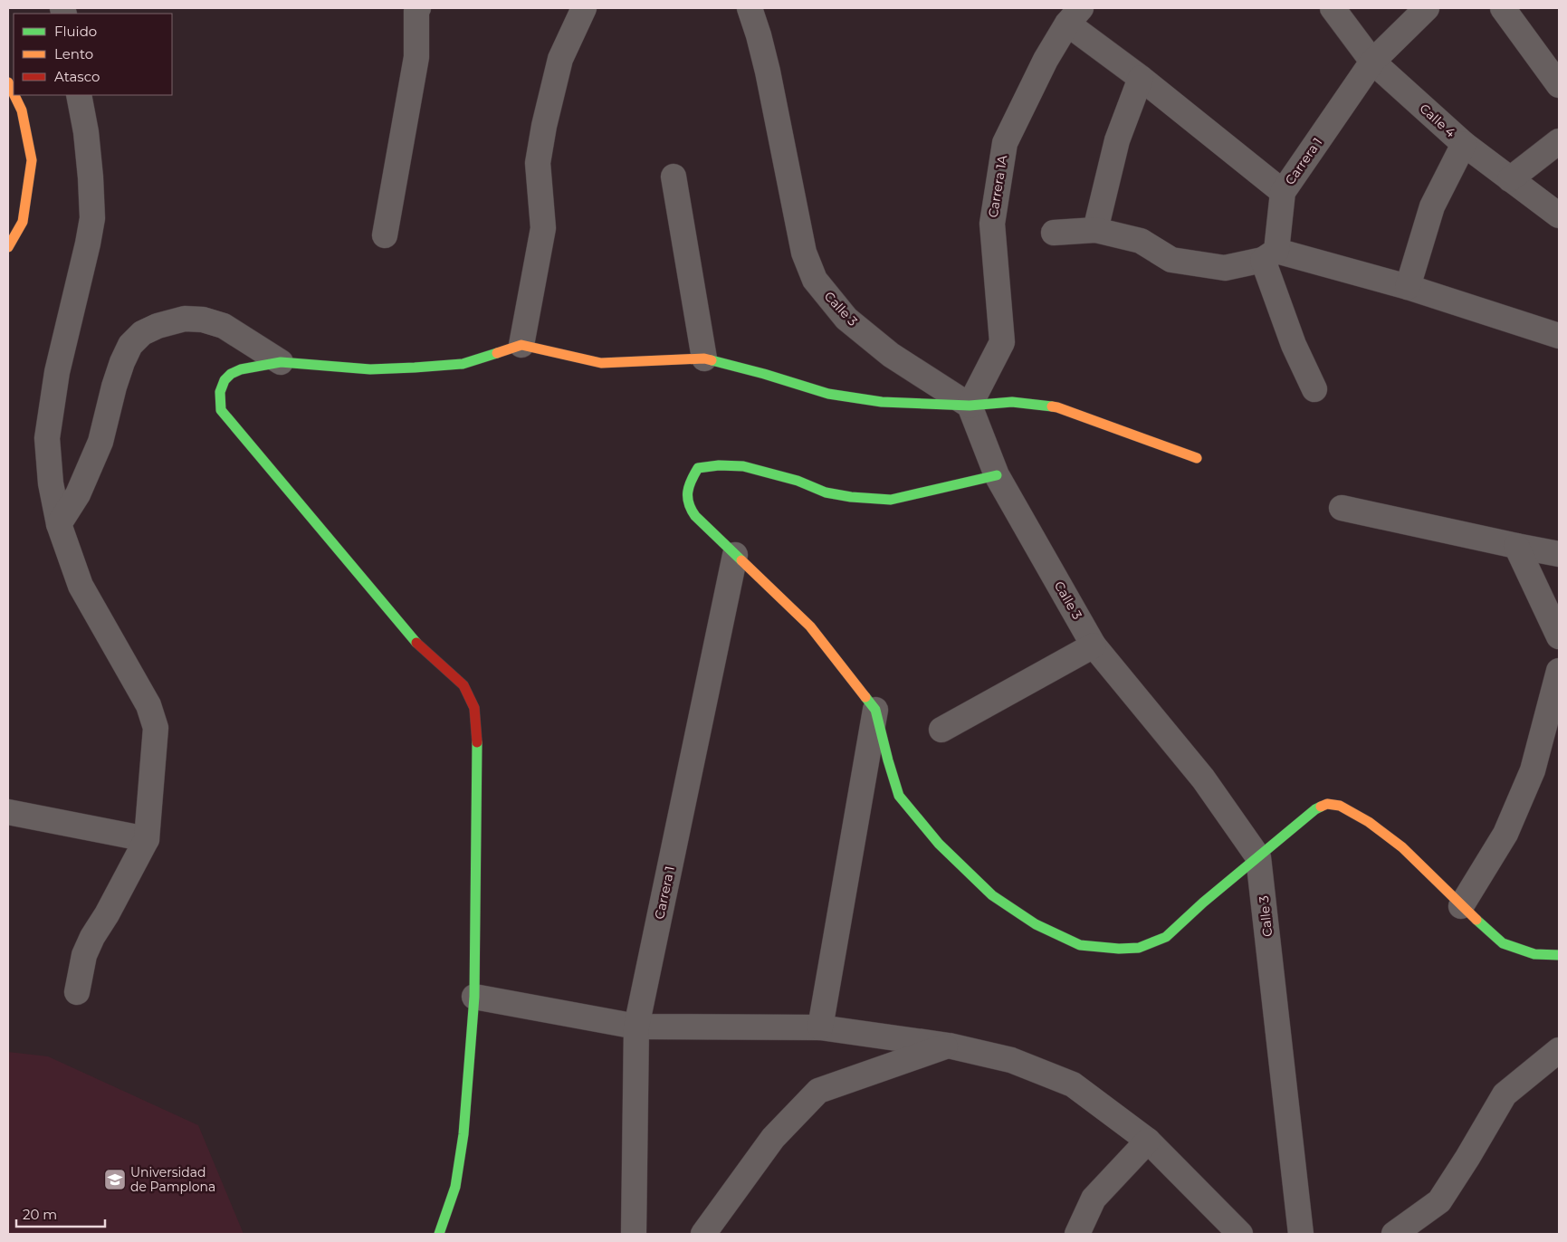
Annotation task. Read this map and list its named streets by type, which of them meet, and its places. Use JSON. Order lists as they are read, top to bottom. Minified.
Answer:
{"streets":{"street":["Calle 4","Carrera 1","Carrera 1A","Calle 3"]},"crossings":[["Calle 4","Carrera 1"],["Carrera 1A","Calle 3"]],"places":{"school or university":["Universidad de Pamplona"]},"legend":["Fluido","Lento","Atasco"],"scale_bar":"20 m"}
